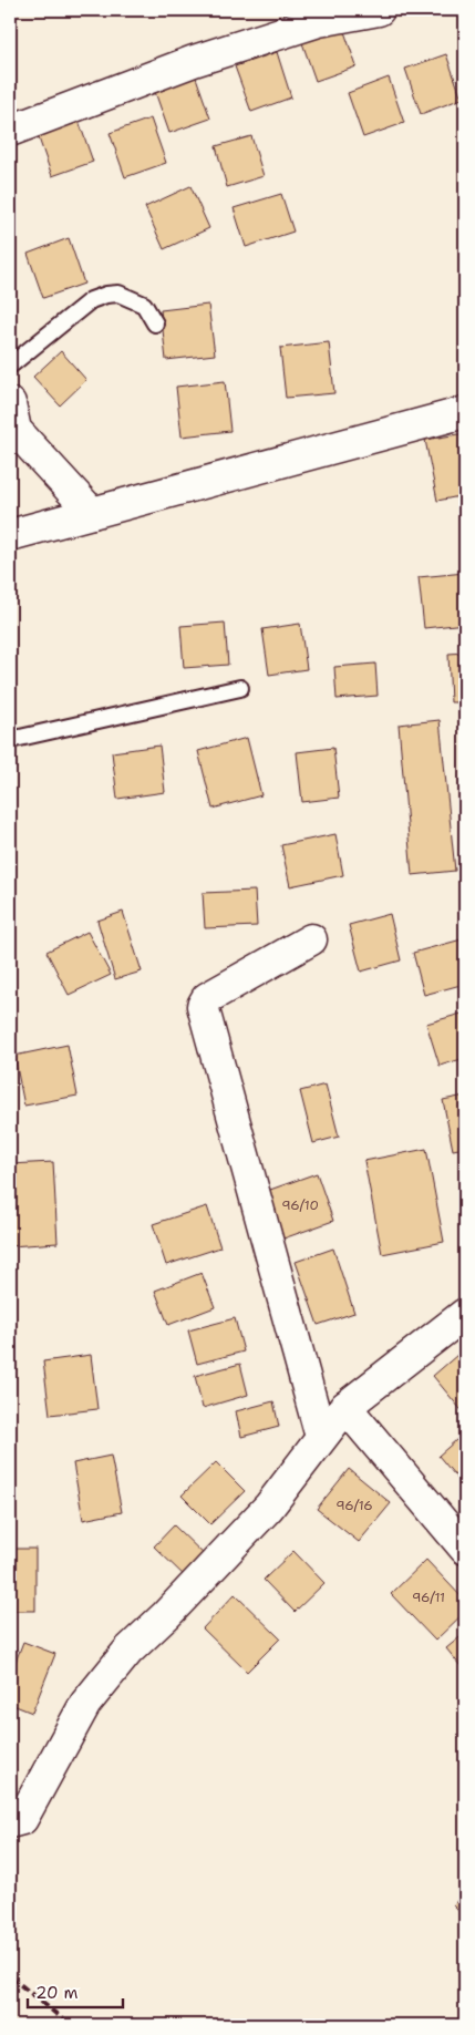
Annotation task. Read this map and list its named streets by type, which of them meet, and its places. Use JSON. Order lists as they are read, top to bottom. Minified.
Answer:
{"house_numbers":["96/10","96/16","96/11"],"scale_bar":"20 m"}
